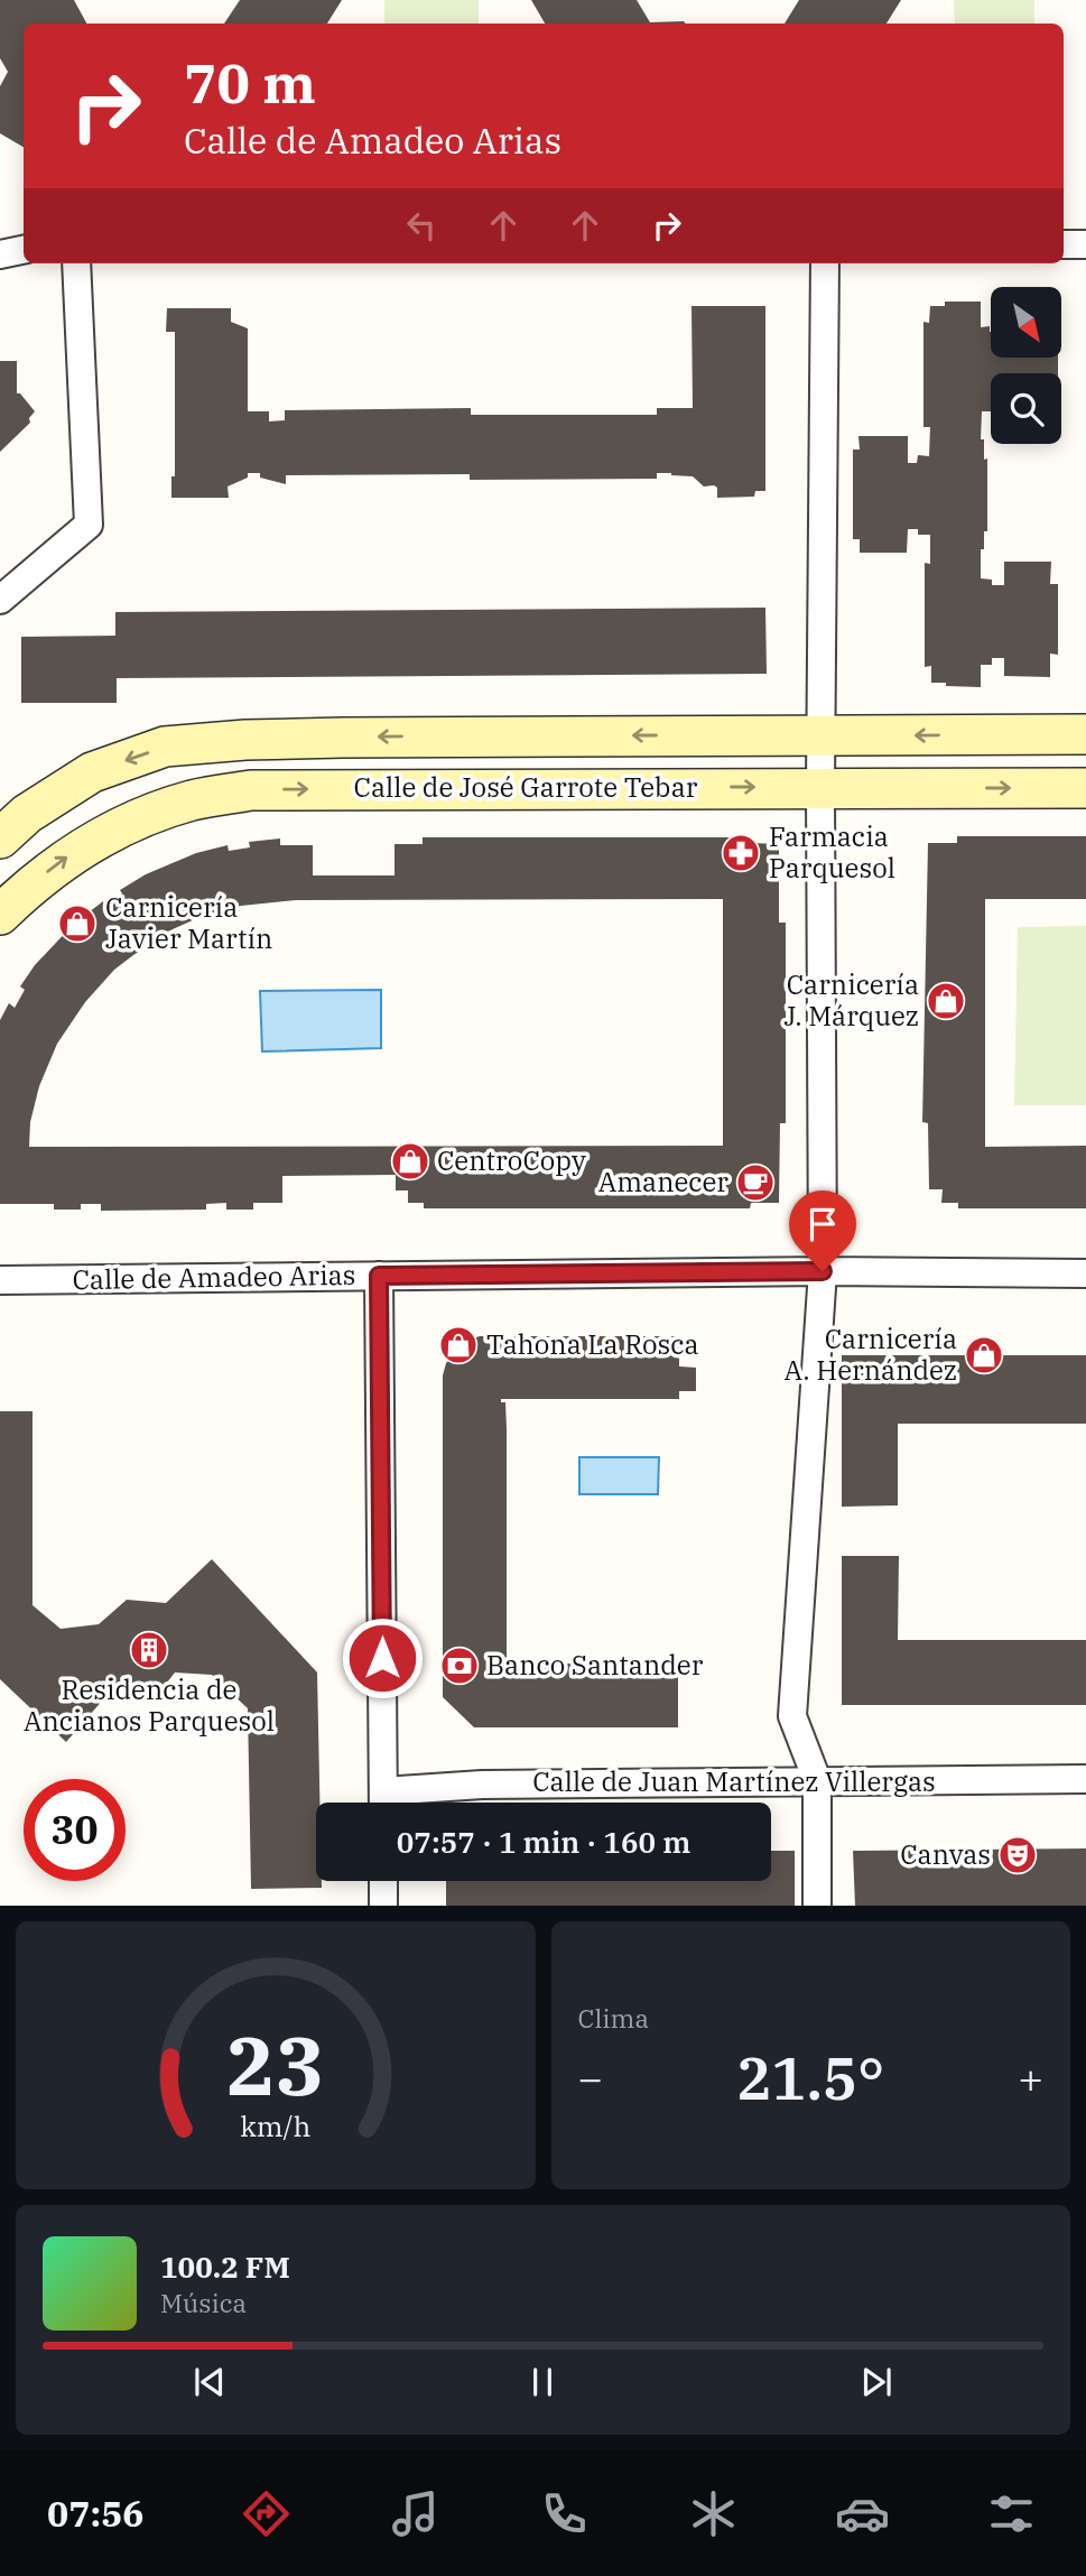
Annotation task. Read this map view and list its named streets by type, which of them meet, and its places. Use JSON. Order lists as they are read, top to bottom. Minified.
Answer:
{"streets":{"street":["Calle de José Garrote Tebar","Calle de Amadeo Arias","Calle de Juan Martínez Villergas"]},"places":{"pharmacy":["Farmacia Parquesol"],"shop":["Carnicería Javier Martín","Carnicería J. Márquez","CentroCopy","Tahona La Rosca","Carnicería A. Hernández"],"cafe":["Amanecer"],"building":["Residencia de Ancianos Parquesol"],"bank":["Banco Santander"],"theatre":["Canvas"]},"north":"bottom right","page":{"turn":["70 m","Calle de Amadeo Arias"],"limit":"30","trip":"07:57 · 1 min · 160 m","tile":"Clima","heat":["−","21.5°","+"],"song":["100.2 FM","Música"],"tabs":"07:56","gauge":["23","km/h"]}}
